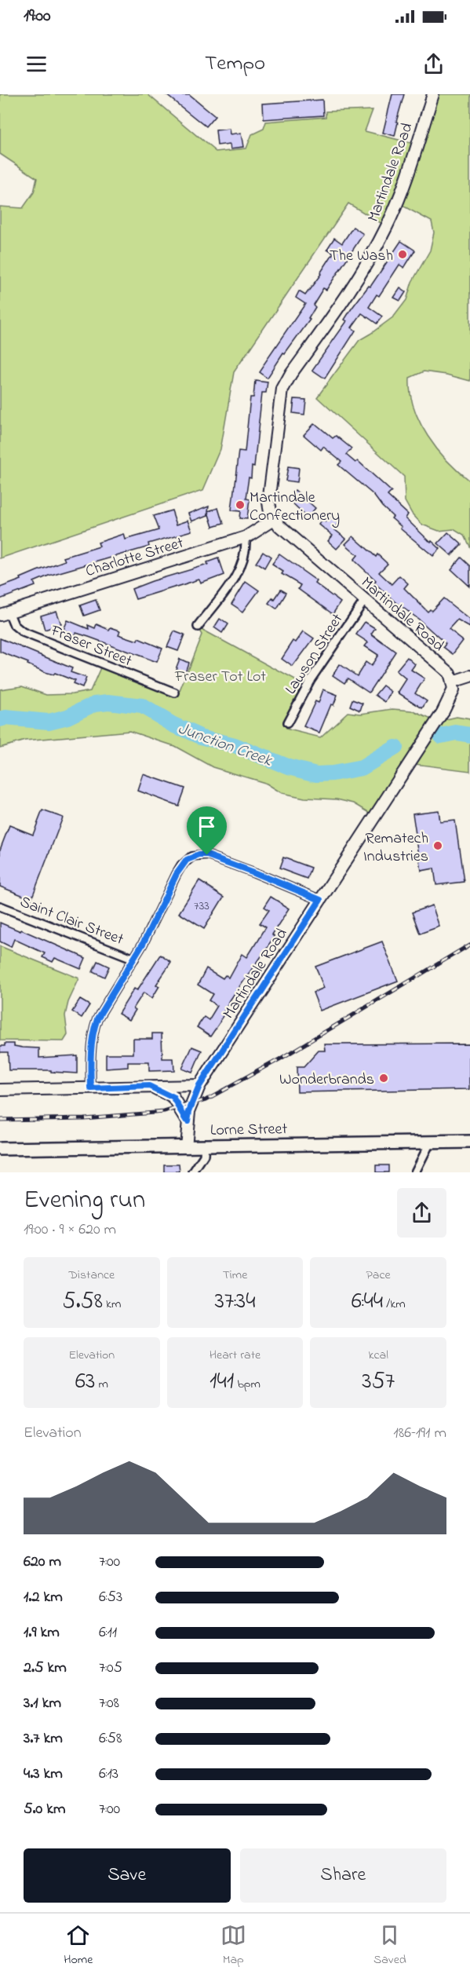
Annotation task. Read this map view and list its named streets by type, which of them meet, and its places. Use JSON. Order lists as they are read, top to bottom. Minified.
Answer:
{"streets":{"main road":["Lorne Street"],"street":["Martindale Road","Charlotte Street","Fraser Street","Lawson Street","Saint Clair Street"]},"crossings":[["Martindale Road","Charlotte Street"],["Martindale Road","Lawson Street"],["Martindale Road","Lorne Street"],["Charlotte Street","Fraser Street"]],"water":["Junction Creek"],"parks":["Fraser Tot Lot"],"places":["The Wash","Martindale Confectionery","Rematech Industries","Wonderbrands"],"house_numbers":["733"],"page":{"status":"19:00","header":"Tempo","heading":["Evening run","19:00 · 9 × 620 m"],"stats":[["Distance","5.58 km"],["Time","37:34"],["Pace","6:44 /km"],["Elevation","63 m"],["Heart rate","141 bpm"],["kcal","357"]],"chart":["Elevation","186–191 m"],"list":[{"name":"620 m","note":"7:00"},{"name":"1.2 km","note":"6:53"},{"name":"1.9 km","note":"6:11"},{"name":"2.5 km","note":"7:05"},{"name":"3.1 km","note":"7:08"},{"name":"3.7 km","note":"6:58"},{"name":"4.3 km","note":"6:13"},{"name":"5.0 km","note":"7:00"}],"buttons":["Save","Share"],"tabs":["Home","Map","Saved"]}}
